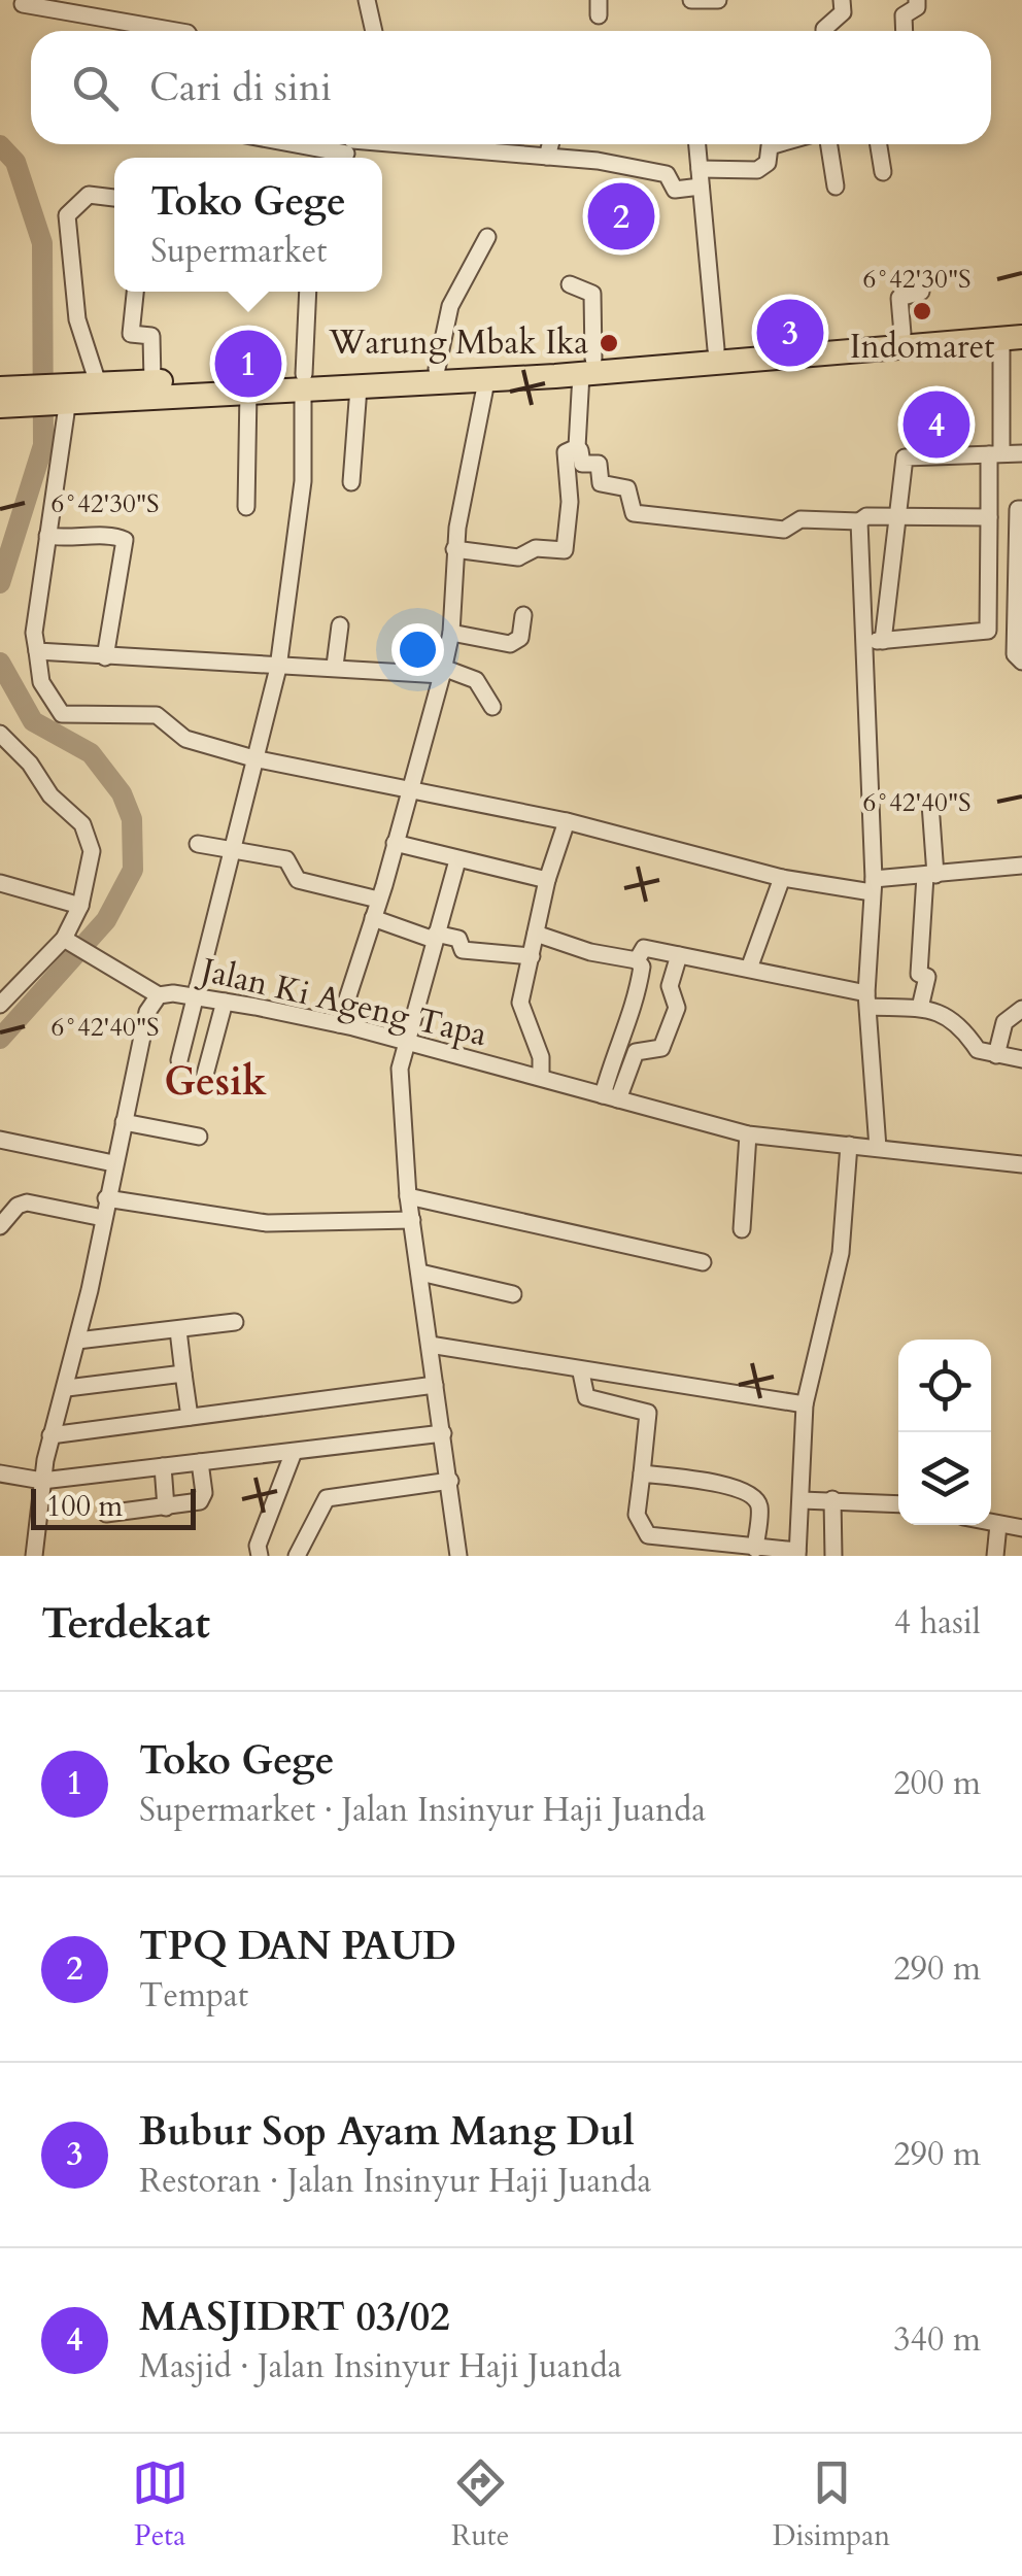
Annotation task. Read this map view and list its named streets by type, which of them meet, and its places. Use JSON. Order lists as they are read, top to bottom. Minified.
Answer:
{"streets":{"street":["Jalan Ki Ageng Tapa"]},"districts":["Gesik"],"places":["Indomaret","Warung Mbak Ika"],"scale_bar":"100 m","page":{"search":"Cari di sini","popup":["Toko Gege","Supermarket"],"pins":["2","3","1","4"],"scale":"100 m","heading":["Terdekat","4 hasil"],"list":[{"mark":"1","name":"Toko Gege","note":"Supermarket · Jalan Insinyur Haji Juanda","value":"200 m"},{"mark":"2","name":"TPQ DAN PAUD","note":"Tempat","value":"290 m"},{"mark":"3","name":"Bubur Sop Ayam Mang Dul","note":"Restoran · Jalan Insinyur Haji Juanda","value":"290 m"},{"mark":"4","name":"MASJIDRT 03/02","note":"Masjid · Jalan Insinyur Haji Juanda","value":"340 m"}],"nav":["Peta","Rute","Disimpan"]},"coordinates":["6°42'30\"S","6°42'40\"S"]}
